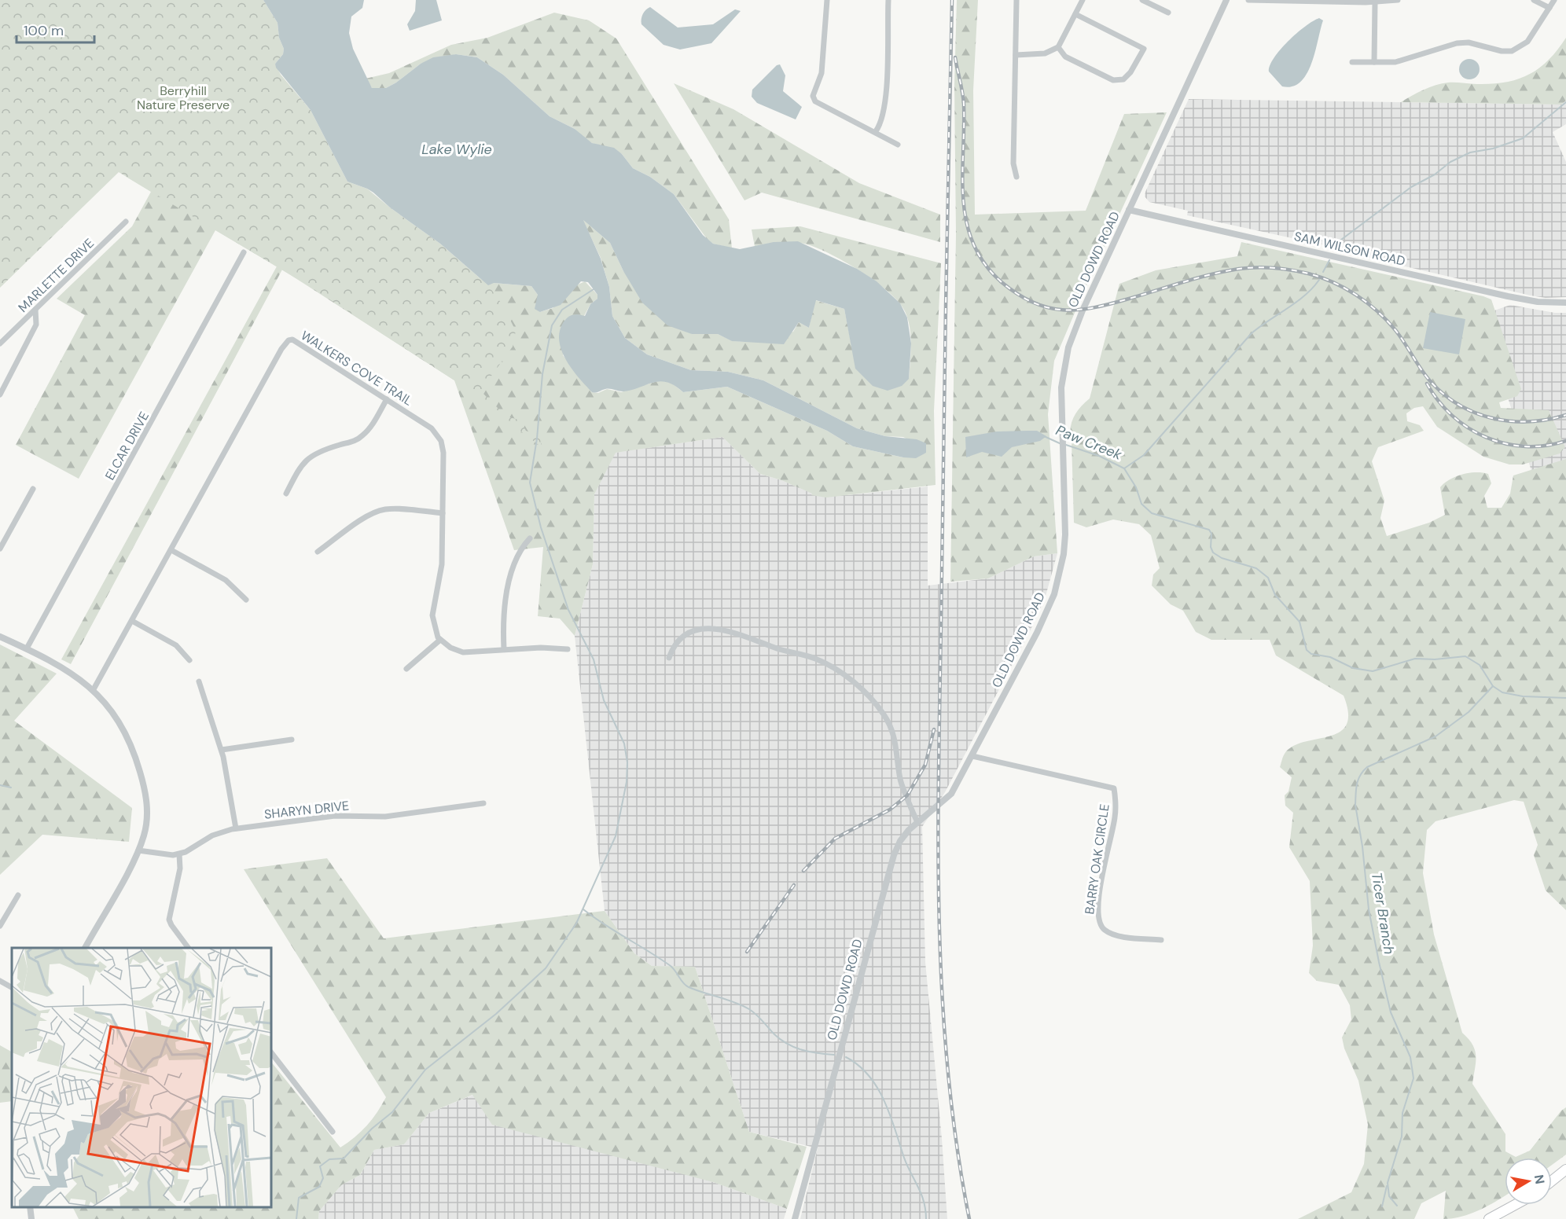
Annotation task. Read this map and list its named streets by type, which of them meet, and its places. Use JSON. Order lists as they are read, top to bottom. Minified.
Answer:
{"streets":{"street":["SAM WILSON ROAD","OLD DOWD ROAD","MARLETTE DRIVE","WALKERS COVE TRAIL","ELCAR DRIVE","SHARYN DRIVE","BARRY OAK CIRCLE"]},"crossings":[["SAM WILSON ROAD","OLD DOWD ROAD"],["OLD DOWD ROAD","BARRY OAK CIRCLE"]],"water":["Lake Wylie","Paw Creek","Ticer Branch"],"parks":["Berryhill Nature Preserve"],"scale_bar":"100 m","north":"right"}
